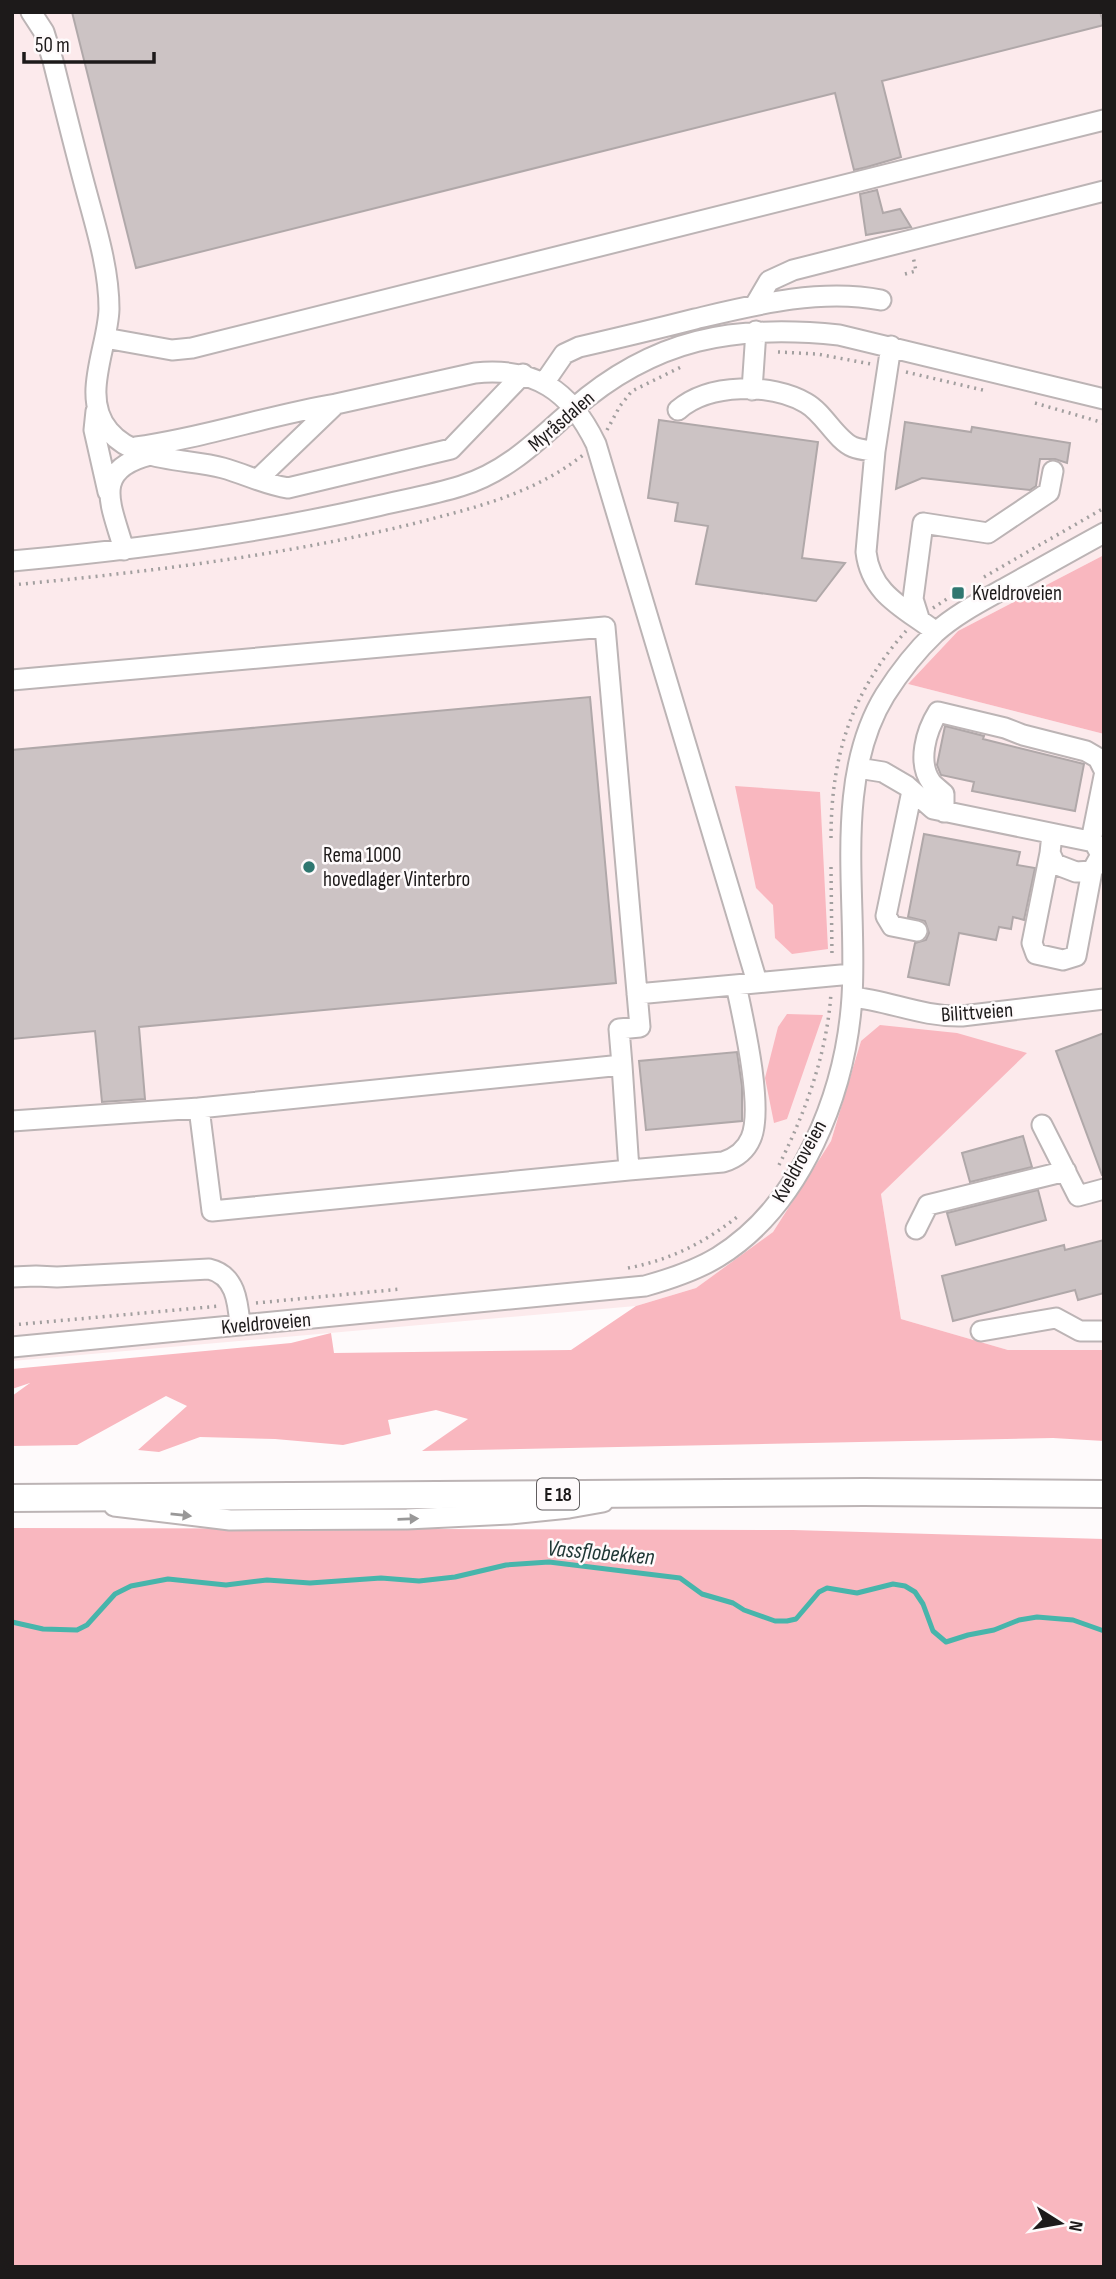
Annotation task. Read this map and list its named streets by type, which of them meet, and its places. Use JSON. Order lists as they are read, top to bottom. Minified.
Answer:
{"streets":{"highway":["E 18"],"street":["Myråsdalen","Bilittveien","Kveldroveien"]},"crossings":[["Bilittveien","Kveldroveien"]],"water":["Vassflobekken"],"places":{"transit":["Kveldroveien"],"other":["Rema 1000 hovedlager Vinterbro"]},"scale_bar":"50 m","north":"right"}
